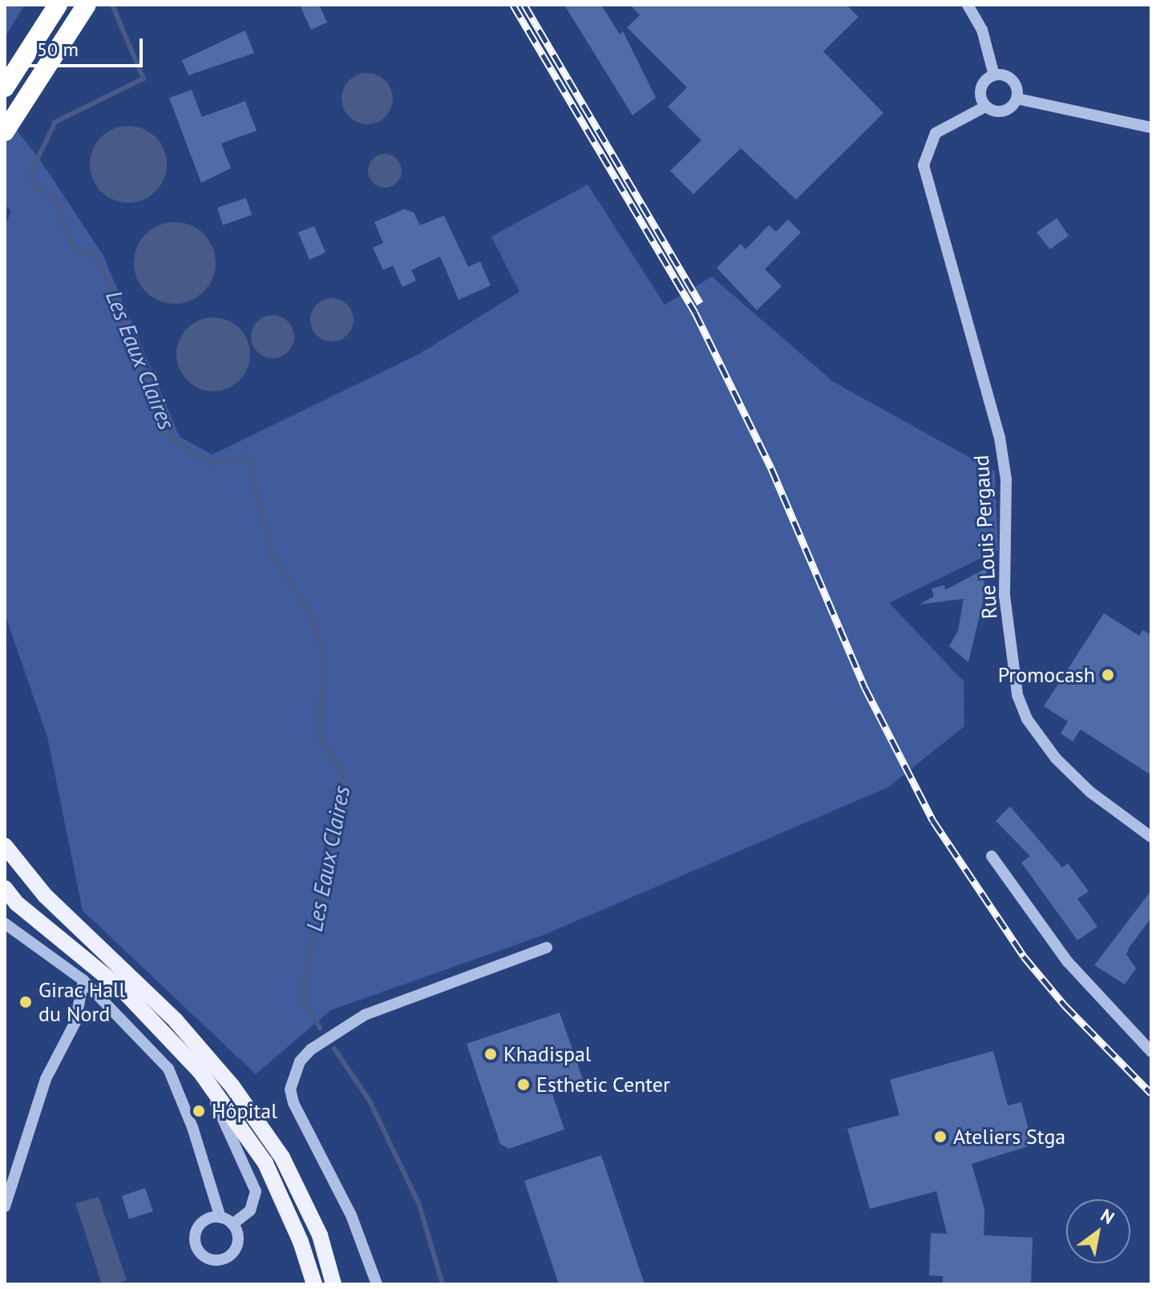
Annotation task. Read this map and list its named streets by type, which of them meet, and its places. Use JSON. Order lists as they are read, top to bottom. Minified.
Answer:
{"streets":{"street":["Rue Louis Pergaud"]},"water":["Les Eaux Claires"],"places":["Promocash","Girac Hall du Nord","Khadispal","Esthetic Center","Hôpital","Ateliers Stga"],"scale_bar":"50 m","north":"top right"}
